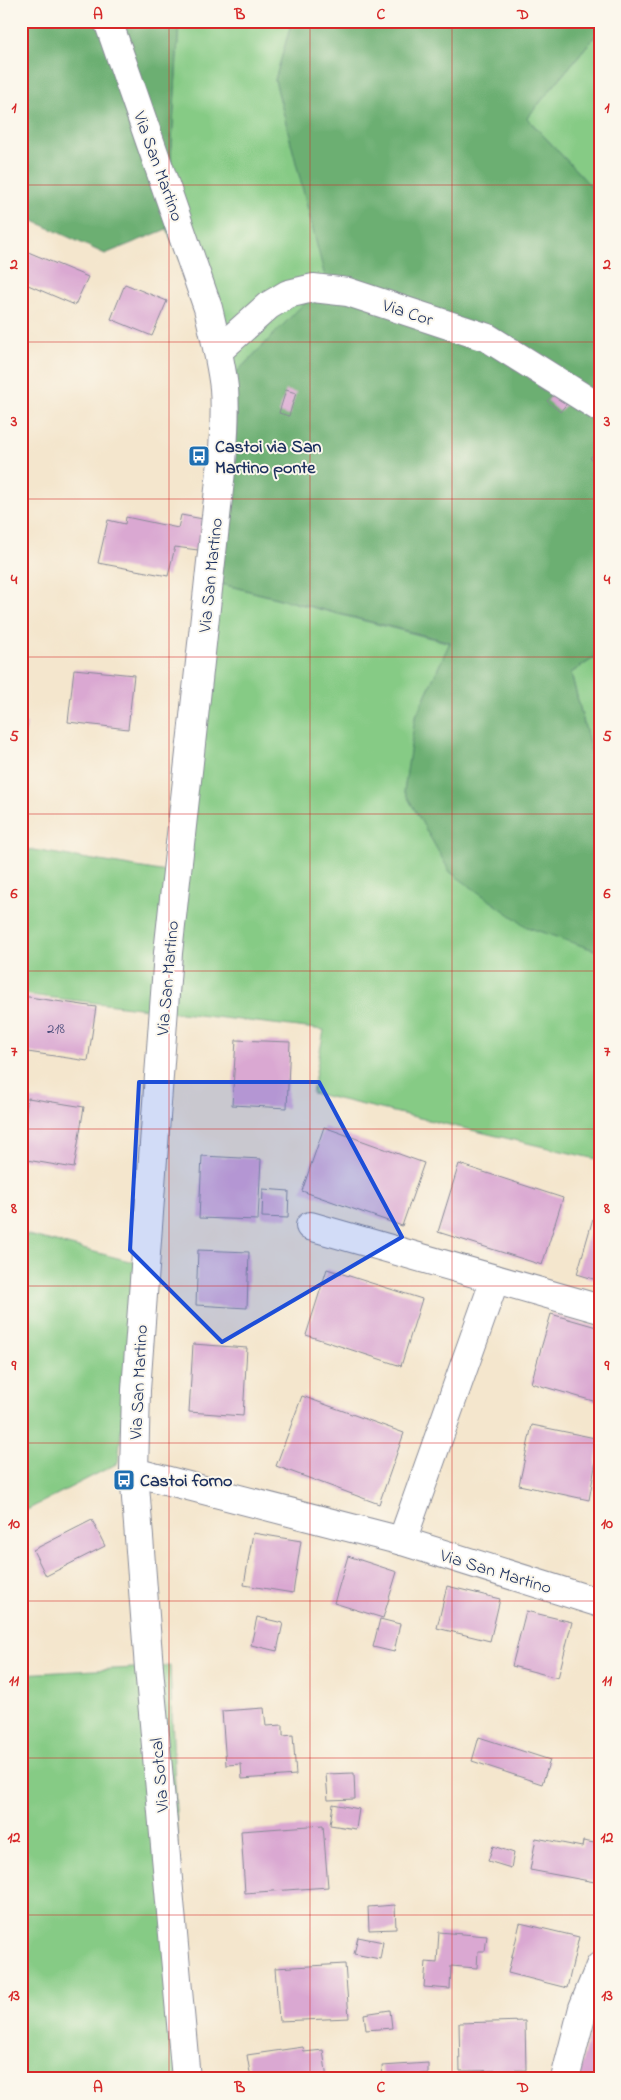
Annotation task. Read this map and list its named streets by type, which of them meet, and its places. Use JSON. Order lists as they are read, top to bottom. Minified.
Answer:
{"streets":{"street":["Via San Martino","Via Cor","Via Sotcal"]},"crossings":[["Via San Martino","Via Cor"],["Via San Martino","Via Sotcal"]],"places":{"bus stop":["Castoi via San Martino ponte","Castoi forno"]},"house_numbers":["218"],"grid":{"columns":["A","B","C","D"],"rows":["1","2","3","4","5","6","7","8","9","10","11","12","13"]}}
